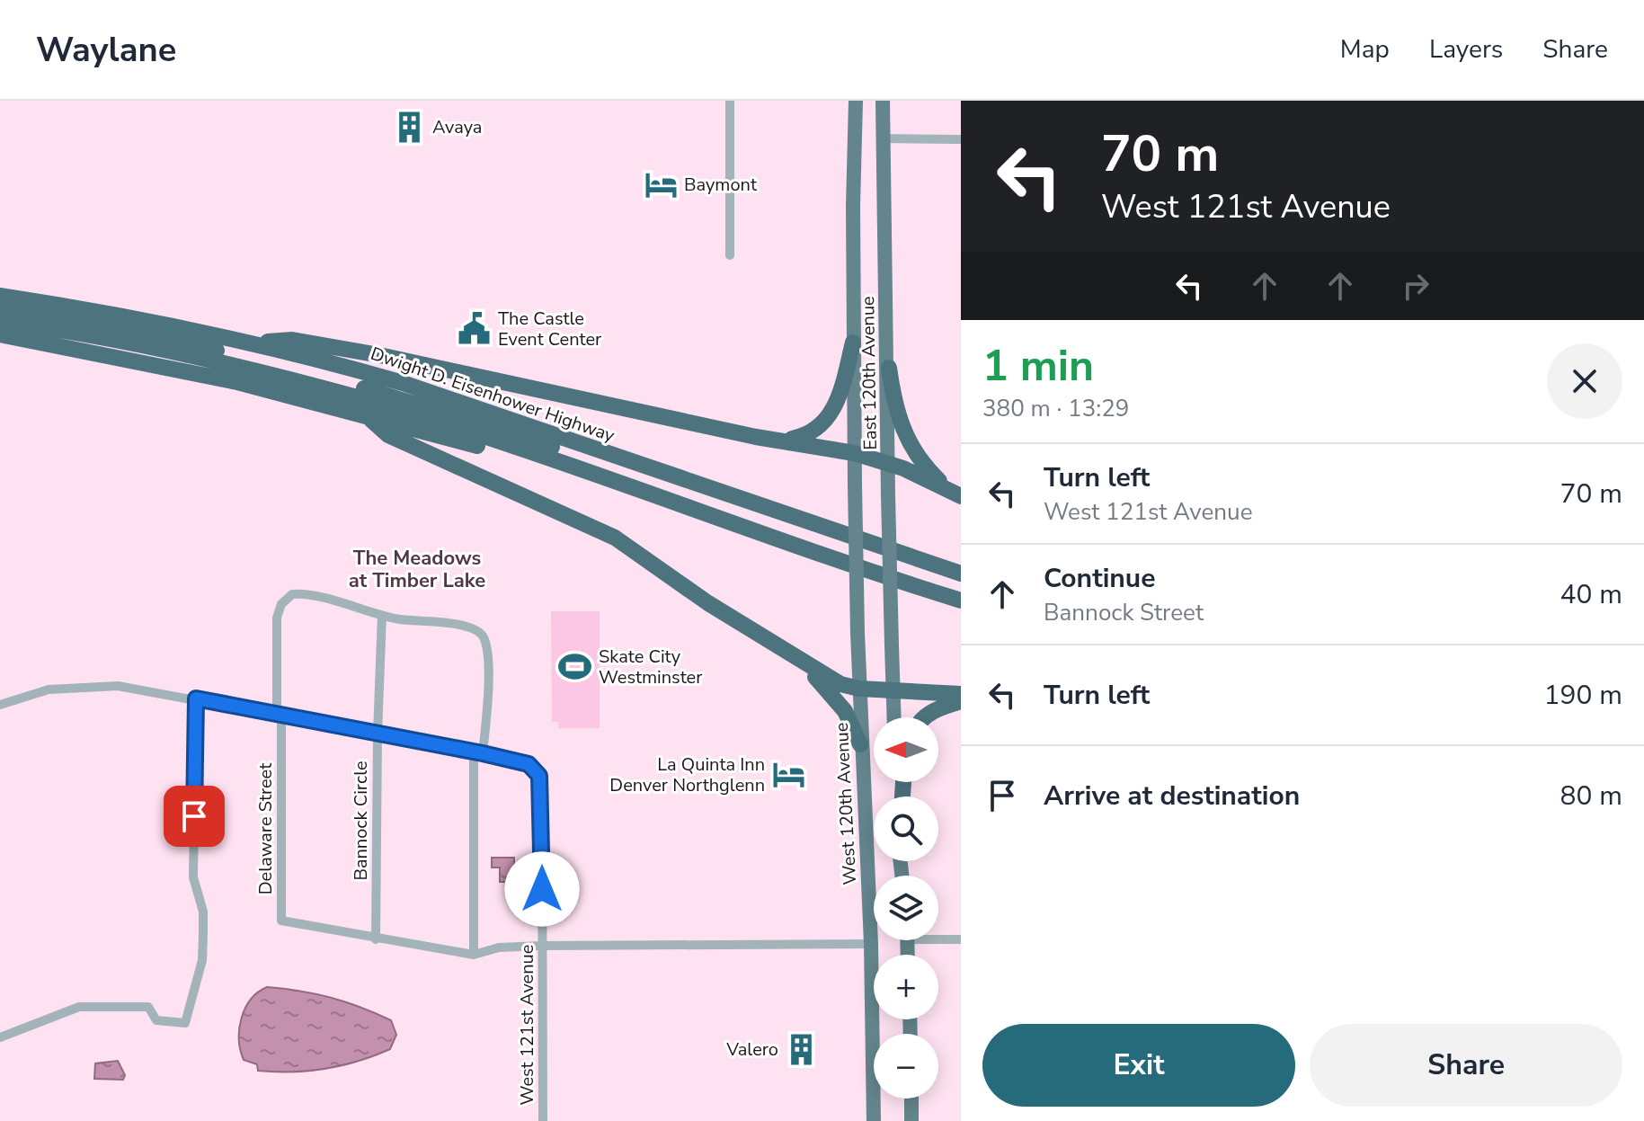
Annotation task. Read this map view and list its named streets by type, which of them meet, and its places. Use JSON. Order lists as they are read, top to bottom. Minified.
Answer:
{"streets":{"highway":["Dwight D. Eisenhower Highway"],"main road":["East 120th Avenue","West 120th Avenue"],"street":["Bannock Circle","Delaware Street","West 121st Avenue"]},"crossings":[["East 120th Avenue","West 120th Avenue"],["West 120th Avenue","Delaware Street"],["Bannock Circle","Delaware Street"],["Bannock Circle","West 121st Avenue"],["Delaware Street","West 121st Avenue"]],"districts":["The Meadows at Timber Lake"],"places":{"building":["Avaya","Valero"],"hotel":["Baymont","La Quinta Inn Denver Northglenn"],"public building":["The Castle Event Center"],"sports":["Skate City Westminster"]},"north":"left","page":{"header":"Waylane","nav":["Map","Layers","Share"],"turn":["70 m","West 121st Avenue"],"heading":["1 min","380 m · 13:29"],"list":[{"name":"Turn left","note":"West 121st Avenue","value":"70 m"},{"name":"Continue","note":"Bannock Street","value":"40 m"},{"name":"Turn left","value":"190 m"},{"name":"Arrive at destination","value":"80 m"}],"map_buttons":["+","−"],"buttons":["Exit","Share"]}}
